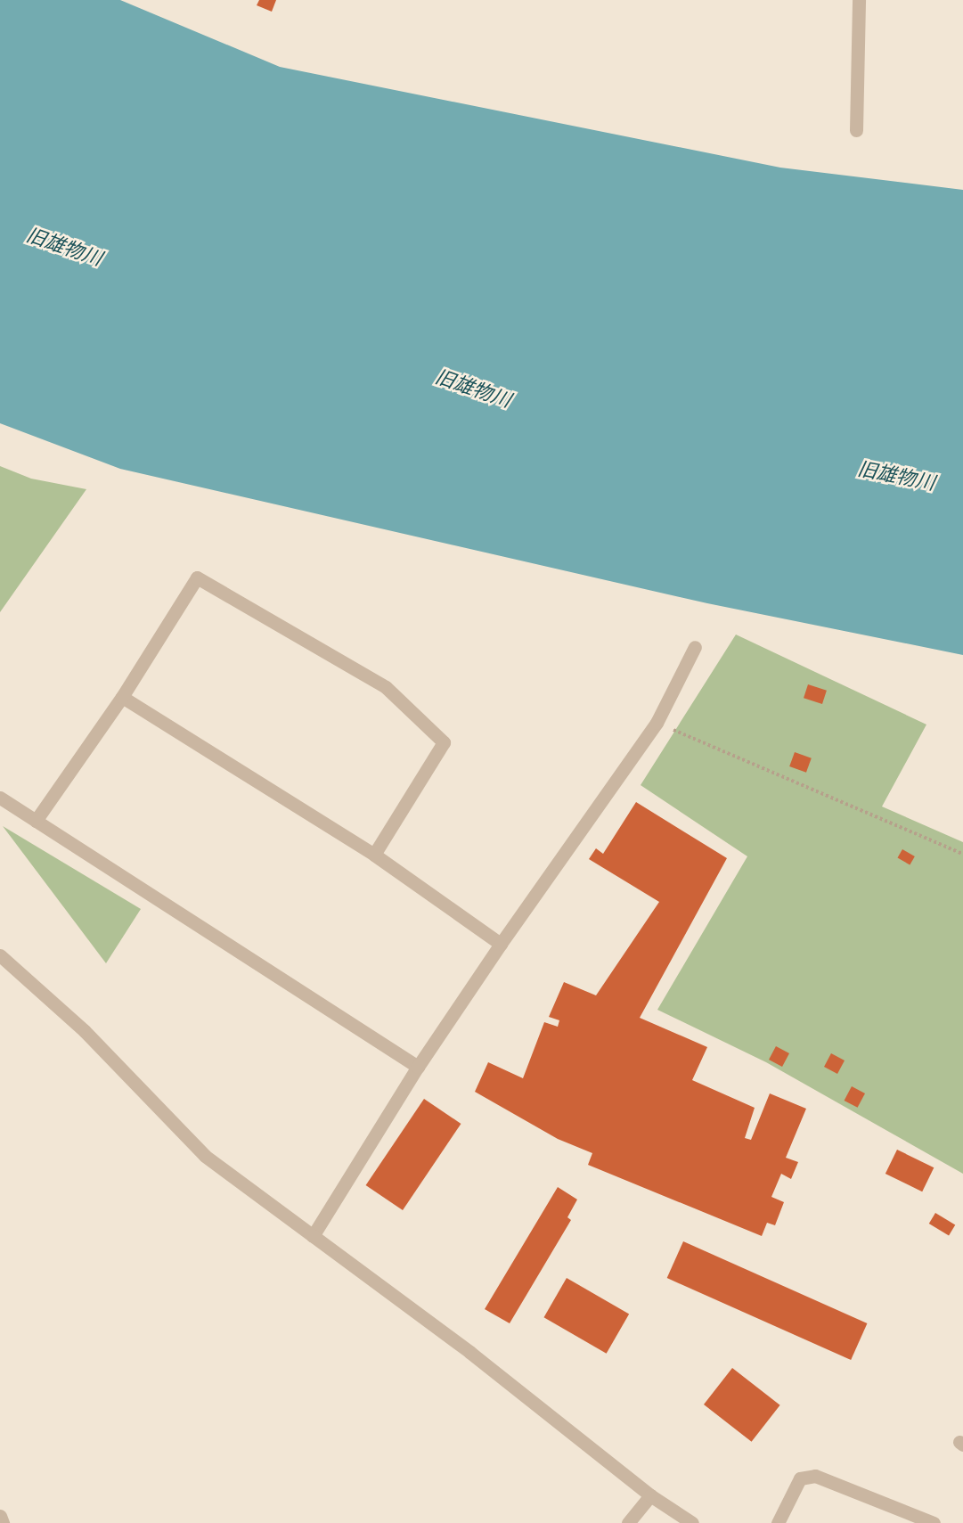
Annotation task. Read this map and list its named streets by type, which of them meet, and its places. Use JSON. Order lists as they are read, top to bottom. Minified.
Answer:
{"water":["旧雄物川"]}
